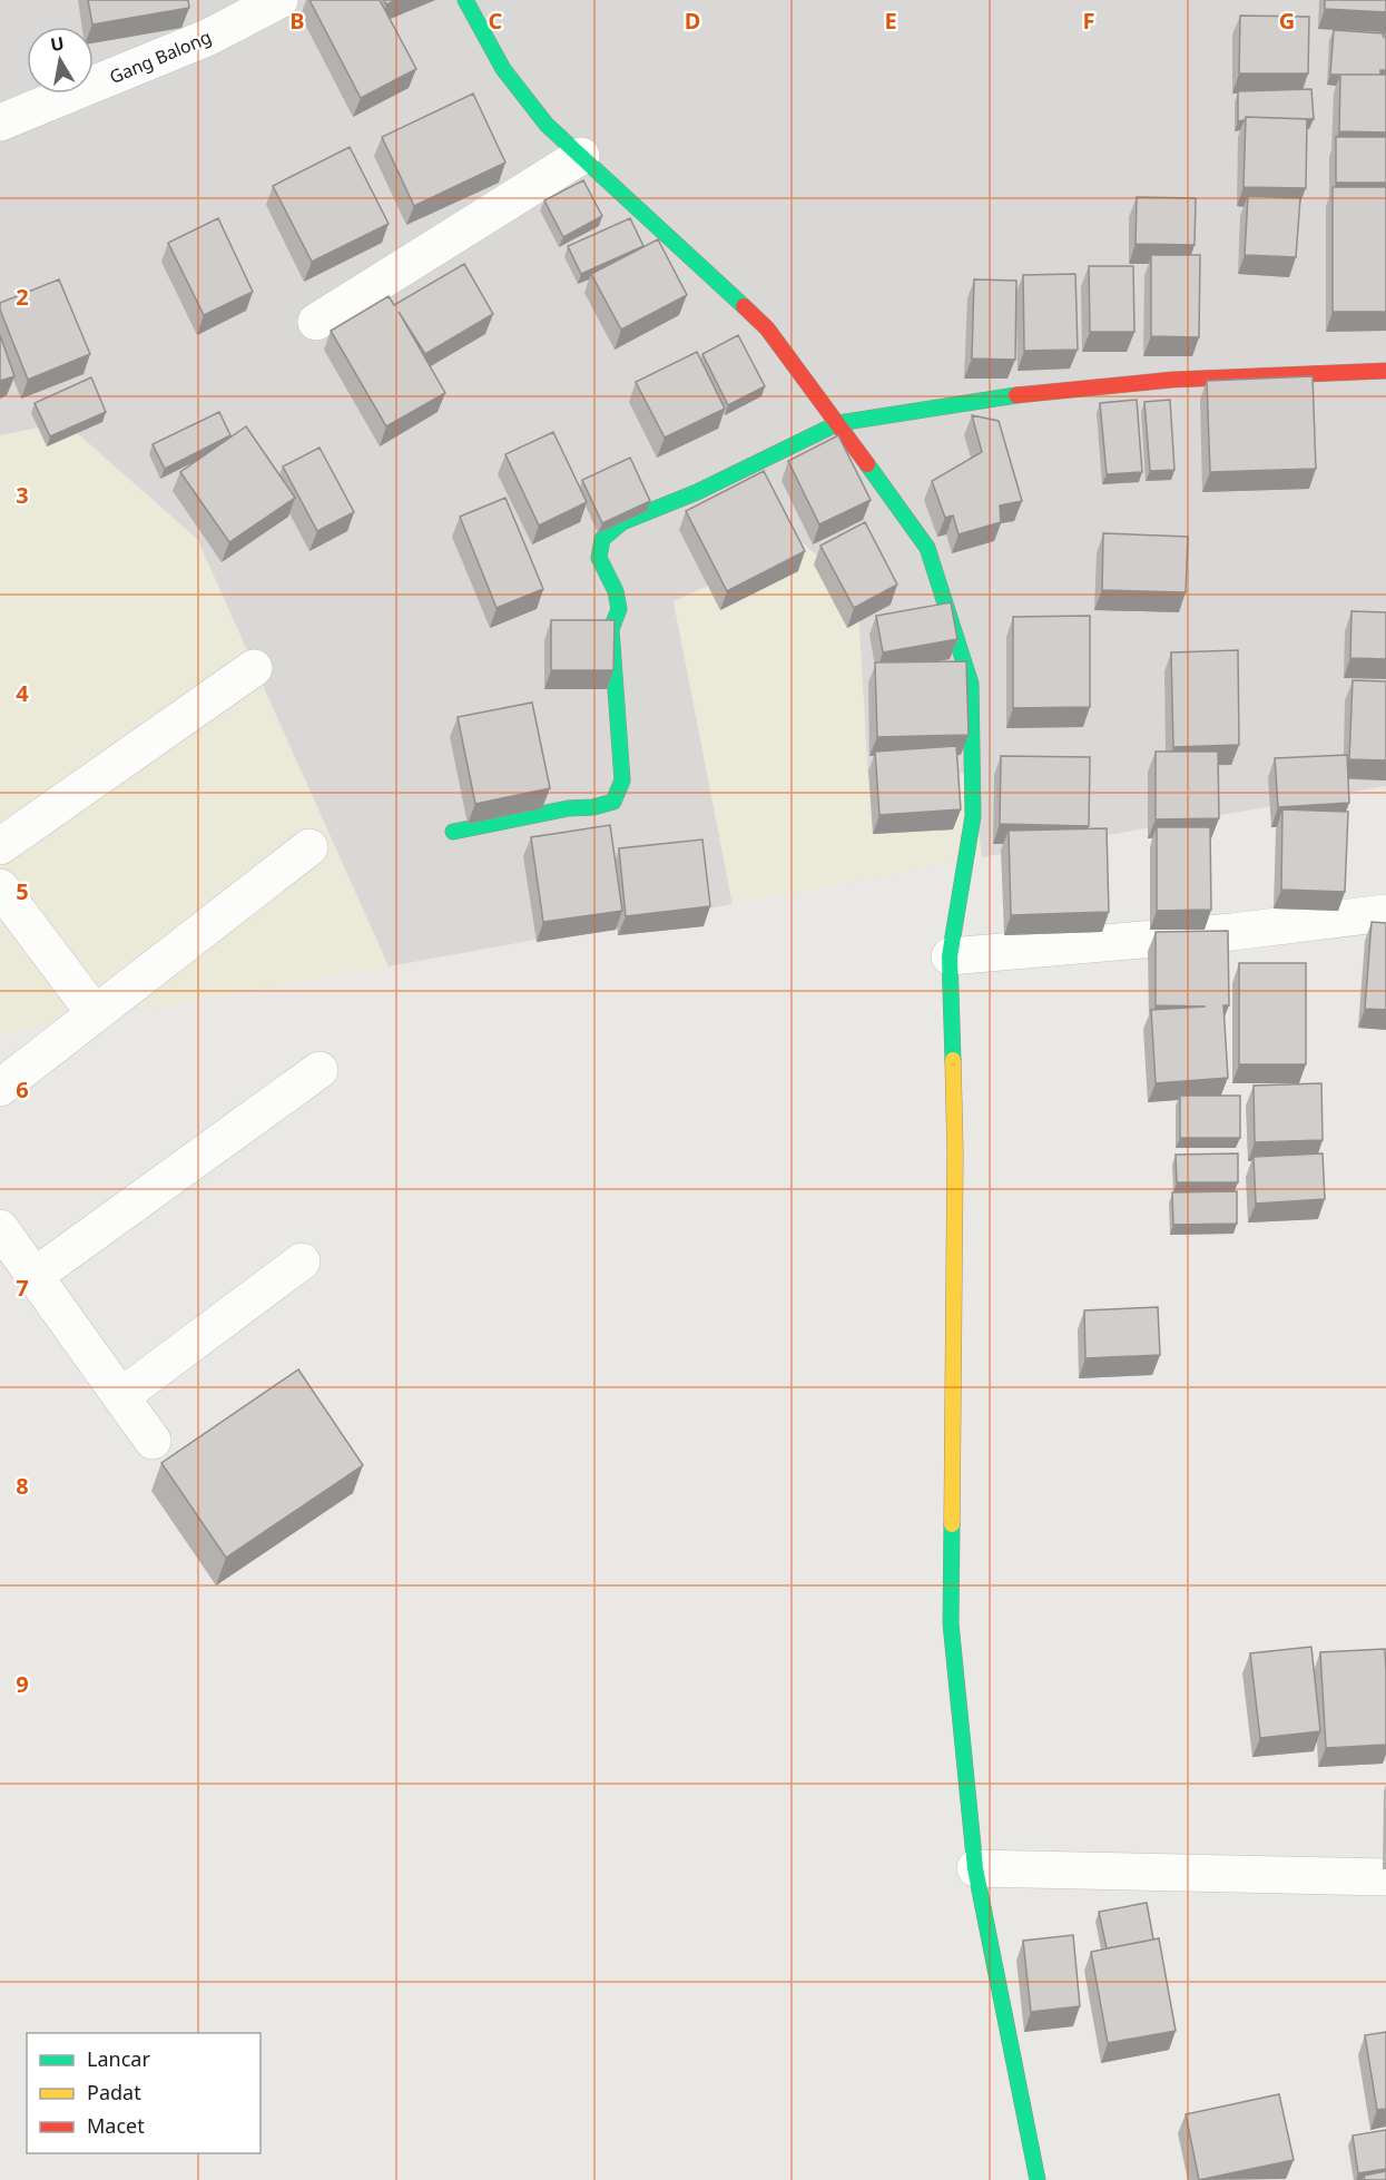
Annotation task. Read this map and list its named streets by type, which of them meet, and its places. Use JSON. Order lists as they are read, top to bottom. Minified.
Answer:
{"streets":{"street":["Gang Balong"]},"legend":["Lancar","Padat","Macet"],"north":"top","grid":{"columns":["B","C","D","E","F","G"],"rows":["2","3","4","5","6","7","8","9"]}}
